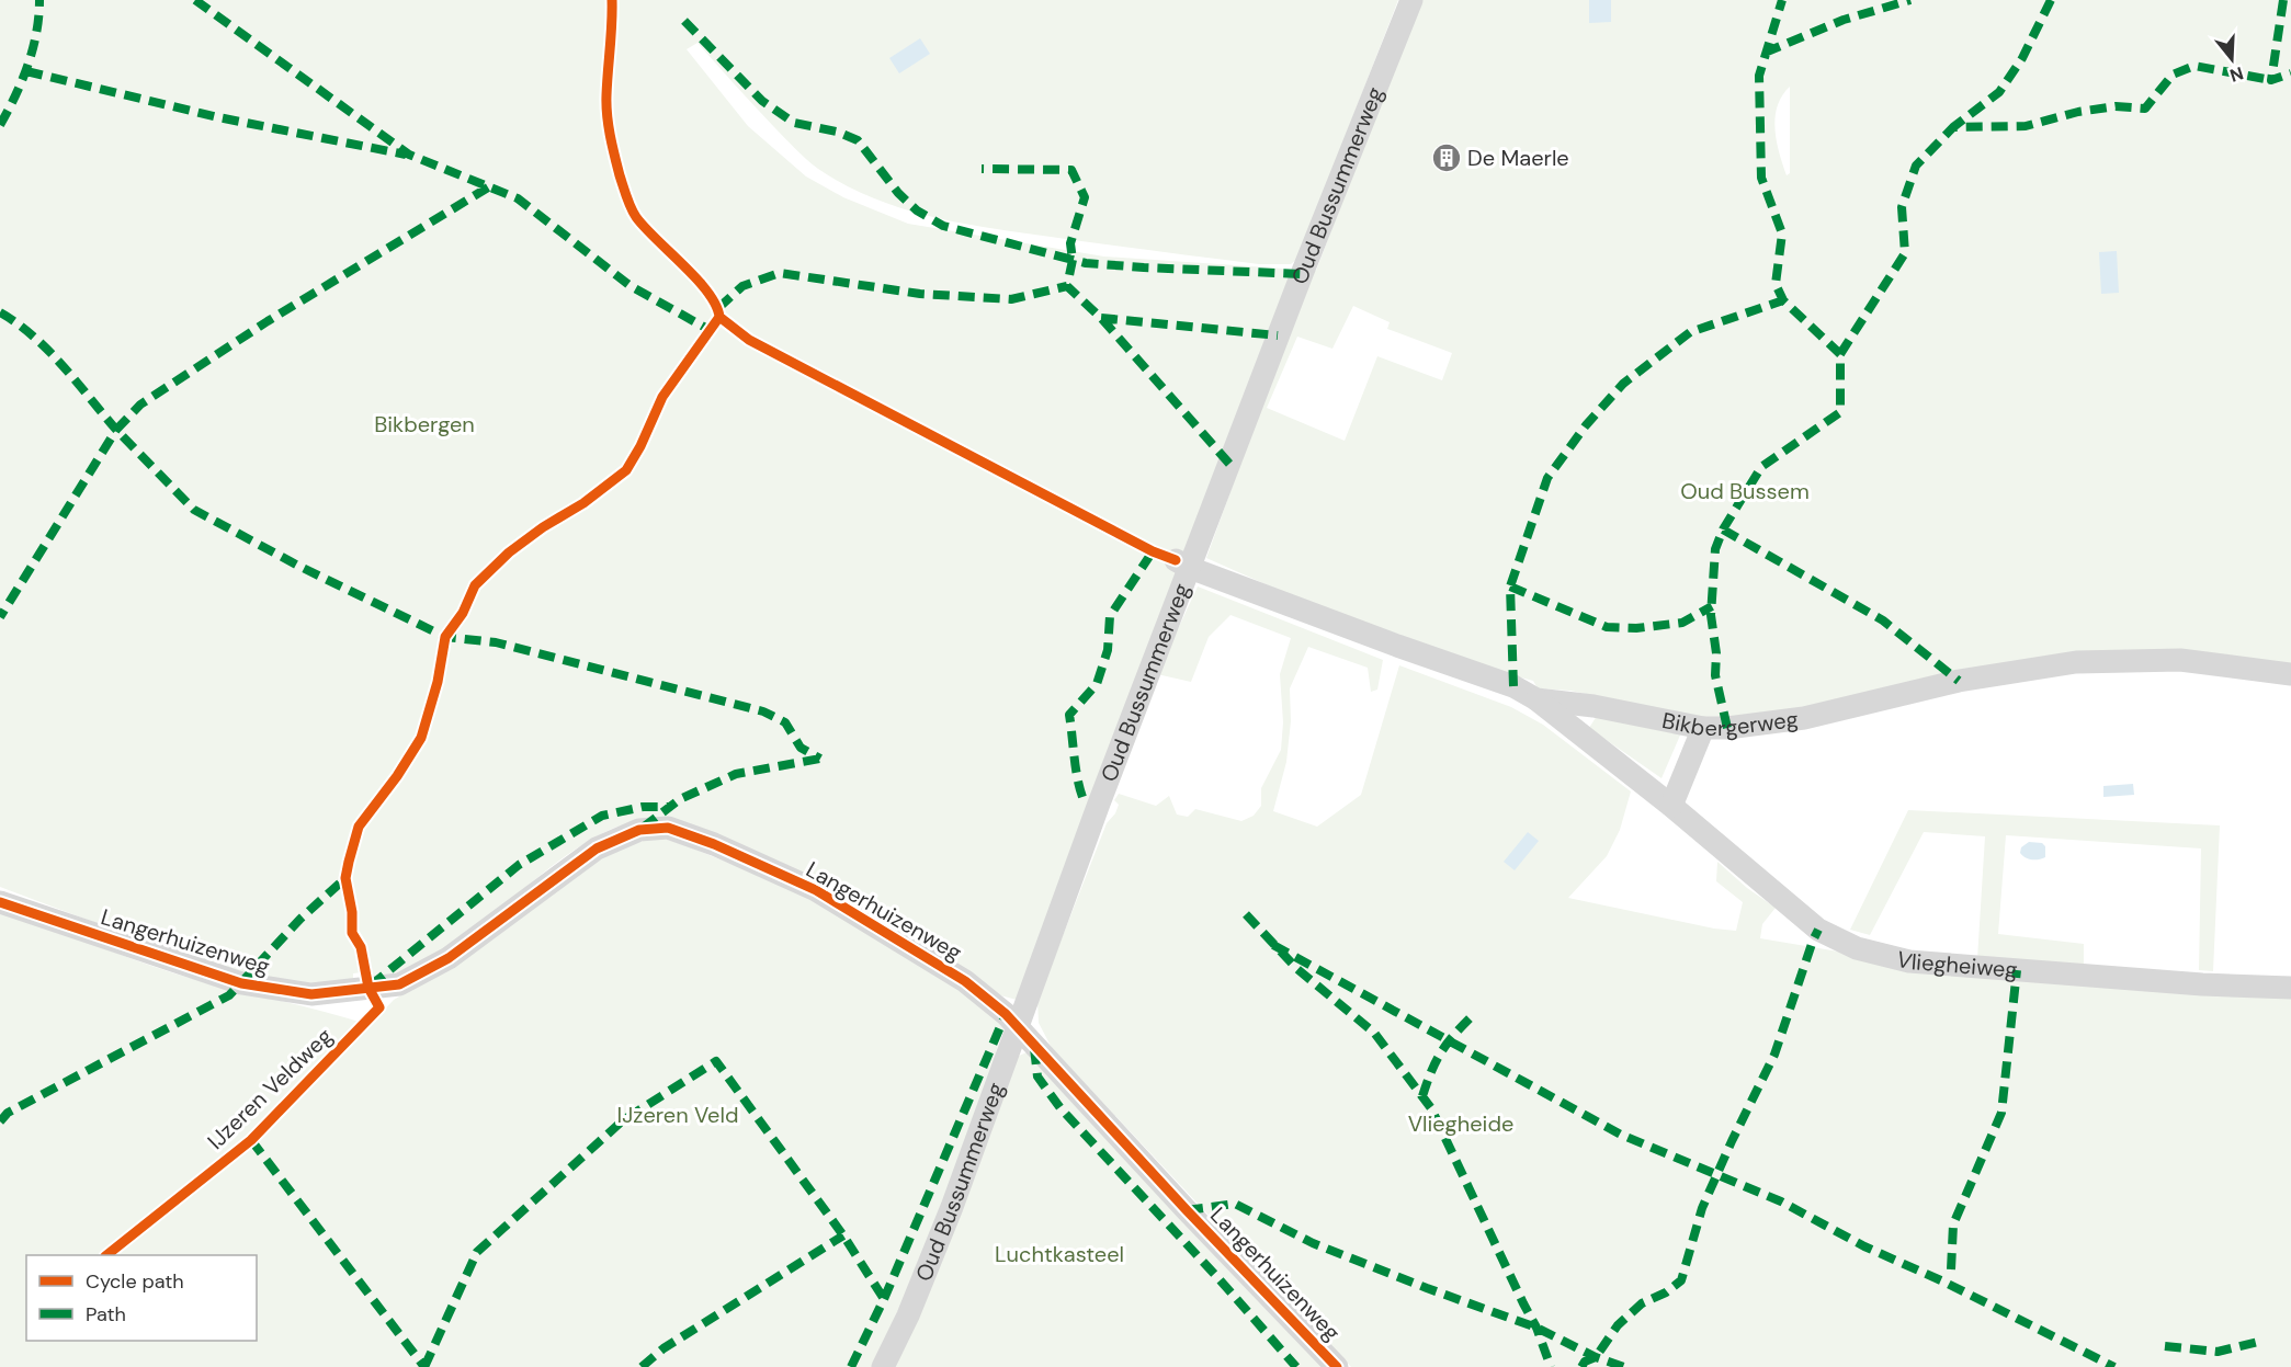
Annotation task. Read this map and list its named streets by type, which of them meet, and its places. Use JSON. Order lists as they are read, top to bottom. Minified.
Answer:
{"streets":{"street":["Oud Bussummerweg","Bikbergerweg","Langerhuizenweg","Vliegheiweg"],"cycle path":["IJzeren Veldweg"]},"crossings":[["Oud Bussummerweg","Bikbergerweg"],["Oud Bussummerweg","Langerhuizenweg"],["Bikbergerweg","Vliegheiweg"]],"parks":["Bikbergen","Oud Bussem","IJzeren Veld","Vliegheide","Luchtkasteel"],"places":{"building":["De Maerle"]},"legend":["Cycle path","Path"],"north":"bottom"}
